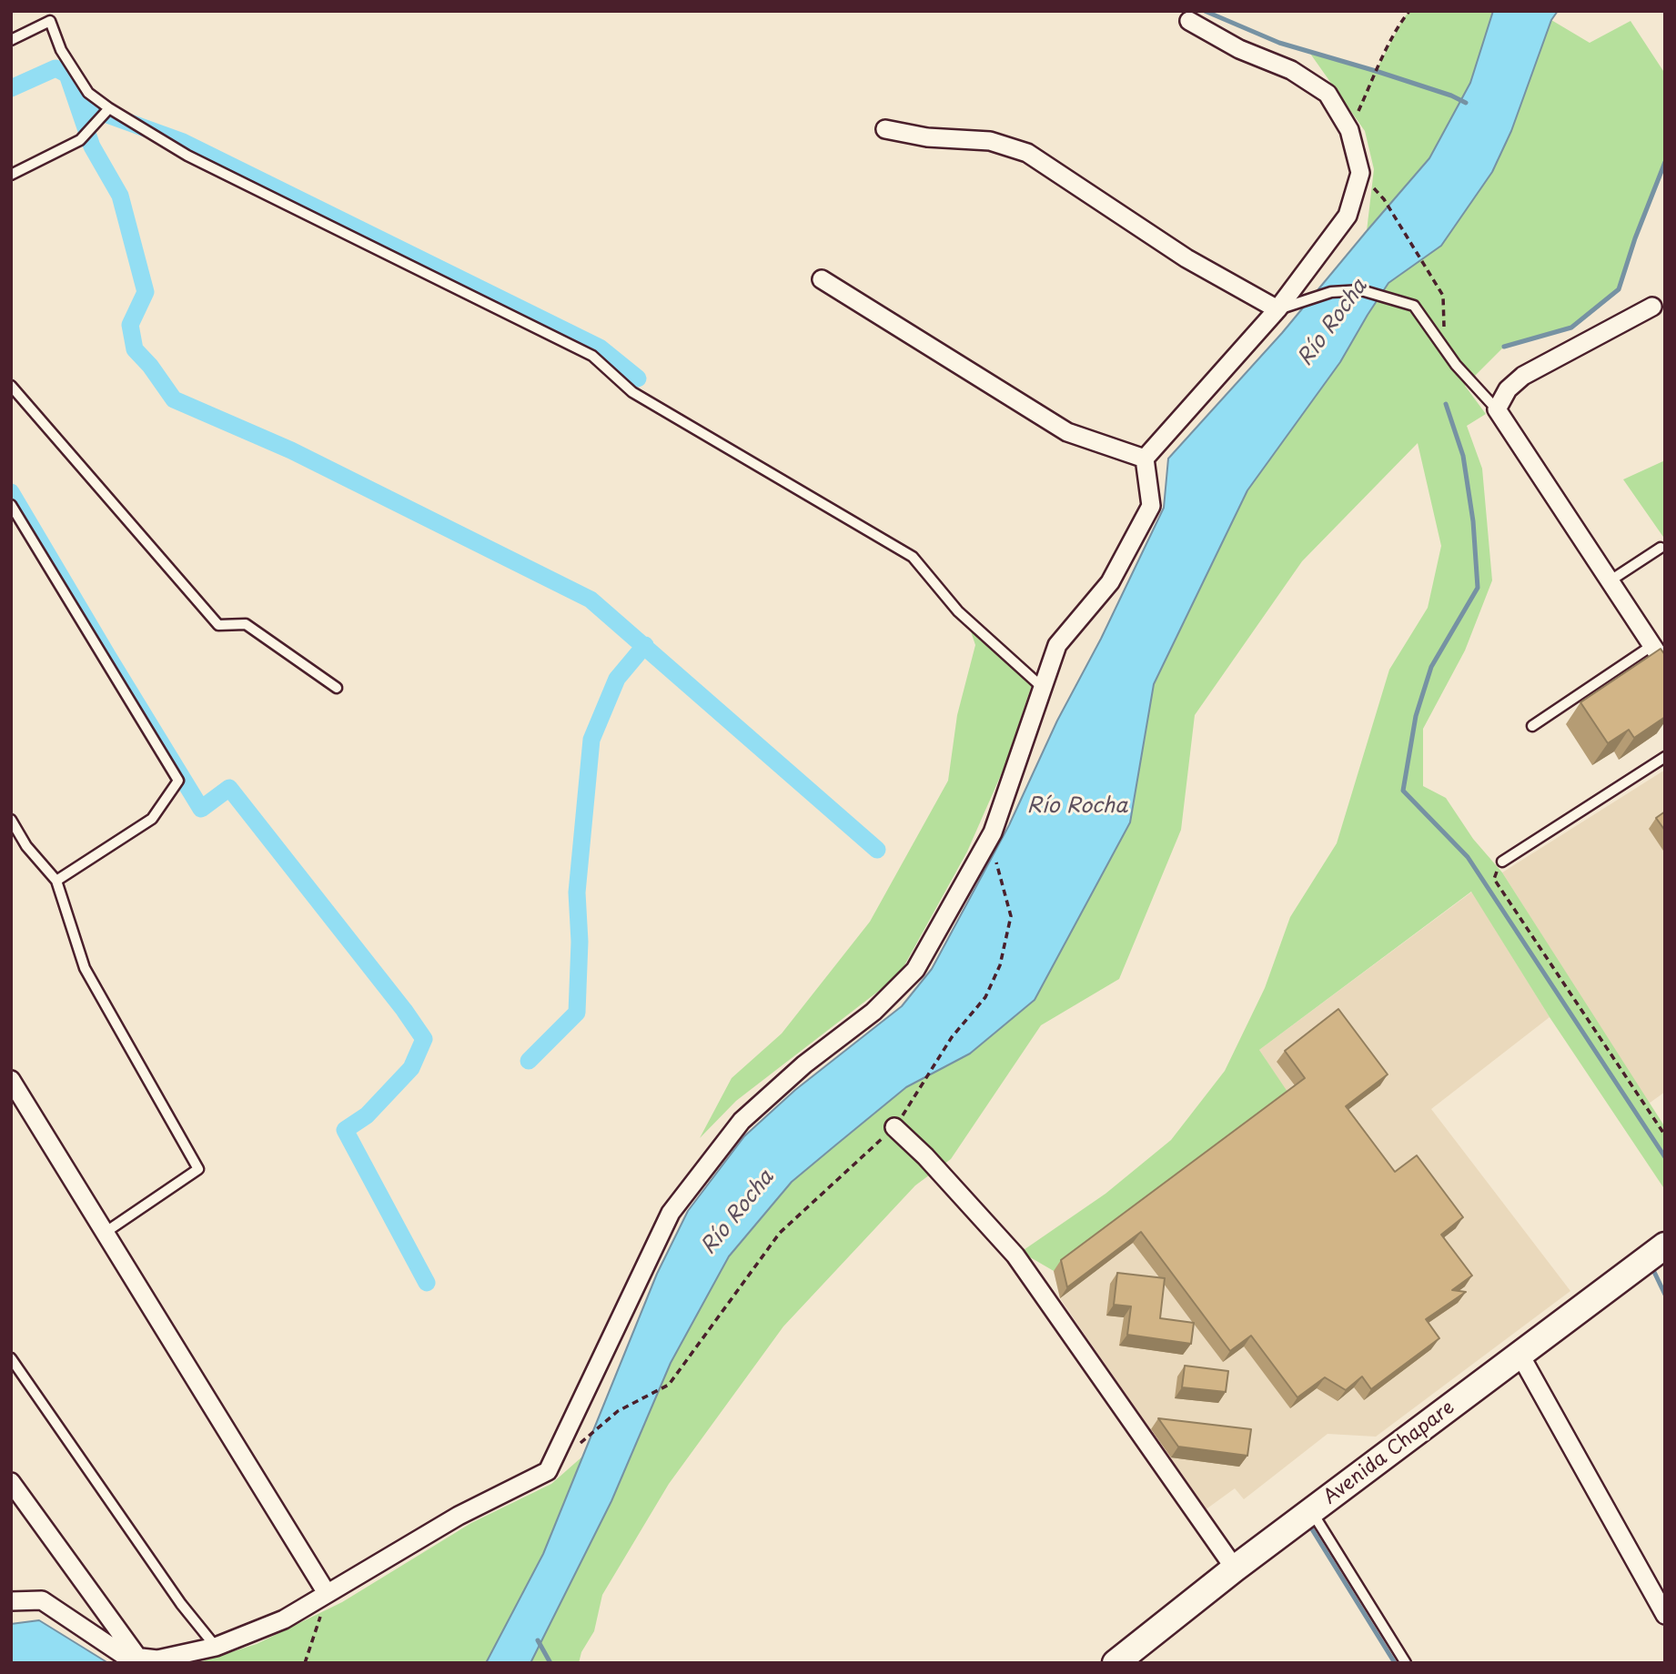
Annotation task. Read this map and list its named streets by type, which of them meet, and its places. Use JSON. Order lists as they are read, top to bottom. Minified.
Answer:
{"streets":{"main road":["Avenida Chapare"]},"water":["Río Rocha"]}
